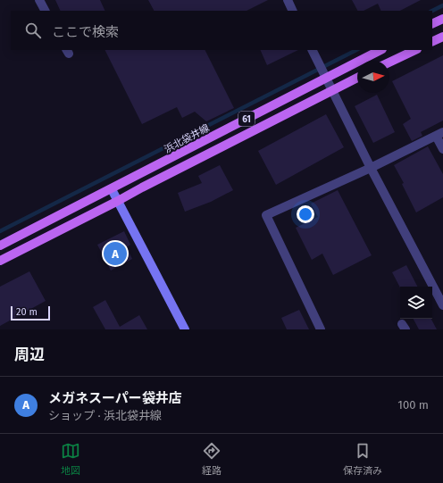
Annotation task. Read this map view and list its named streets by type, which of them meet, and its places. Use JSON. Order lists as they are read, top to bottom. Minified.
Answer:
{"streets":{"main road":["61","浜北袋井線"]},"scale_bar":"20 m","north":"right","page":{"search":"ここで検索","pins":"A","scale":"20 m","heading":"周辺","list":[{"mark":"A","name":"メガネスーパー袋井店","note":"ショップ · 浜北袋井線","value":"100 m"}],"nav":["地図","経路","保存済み"]}}
